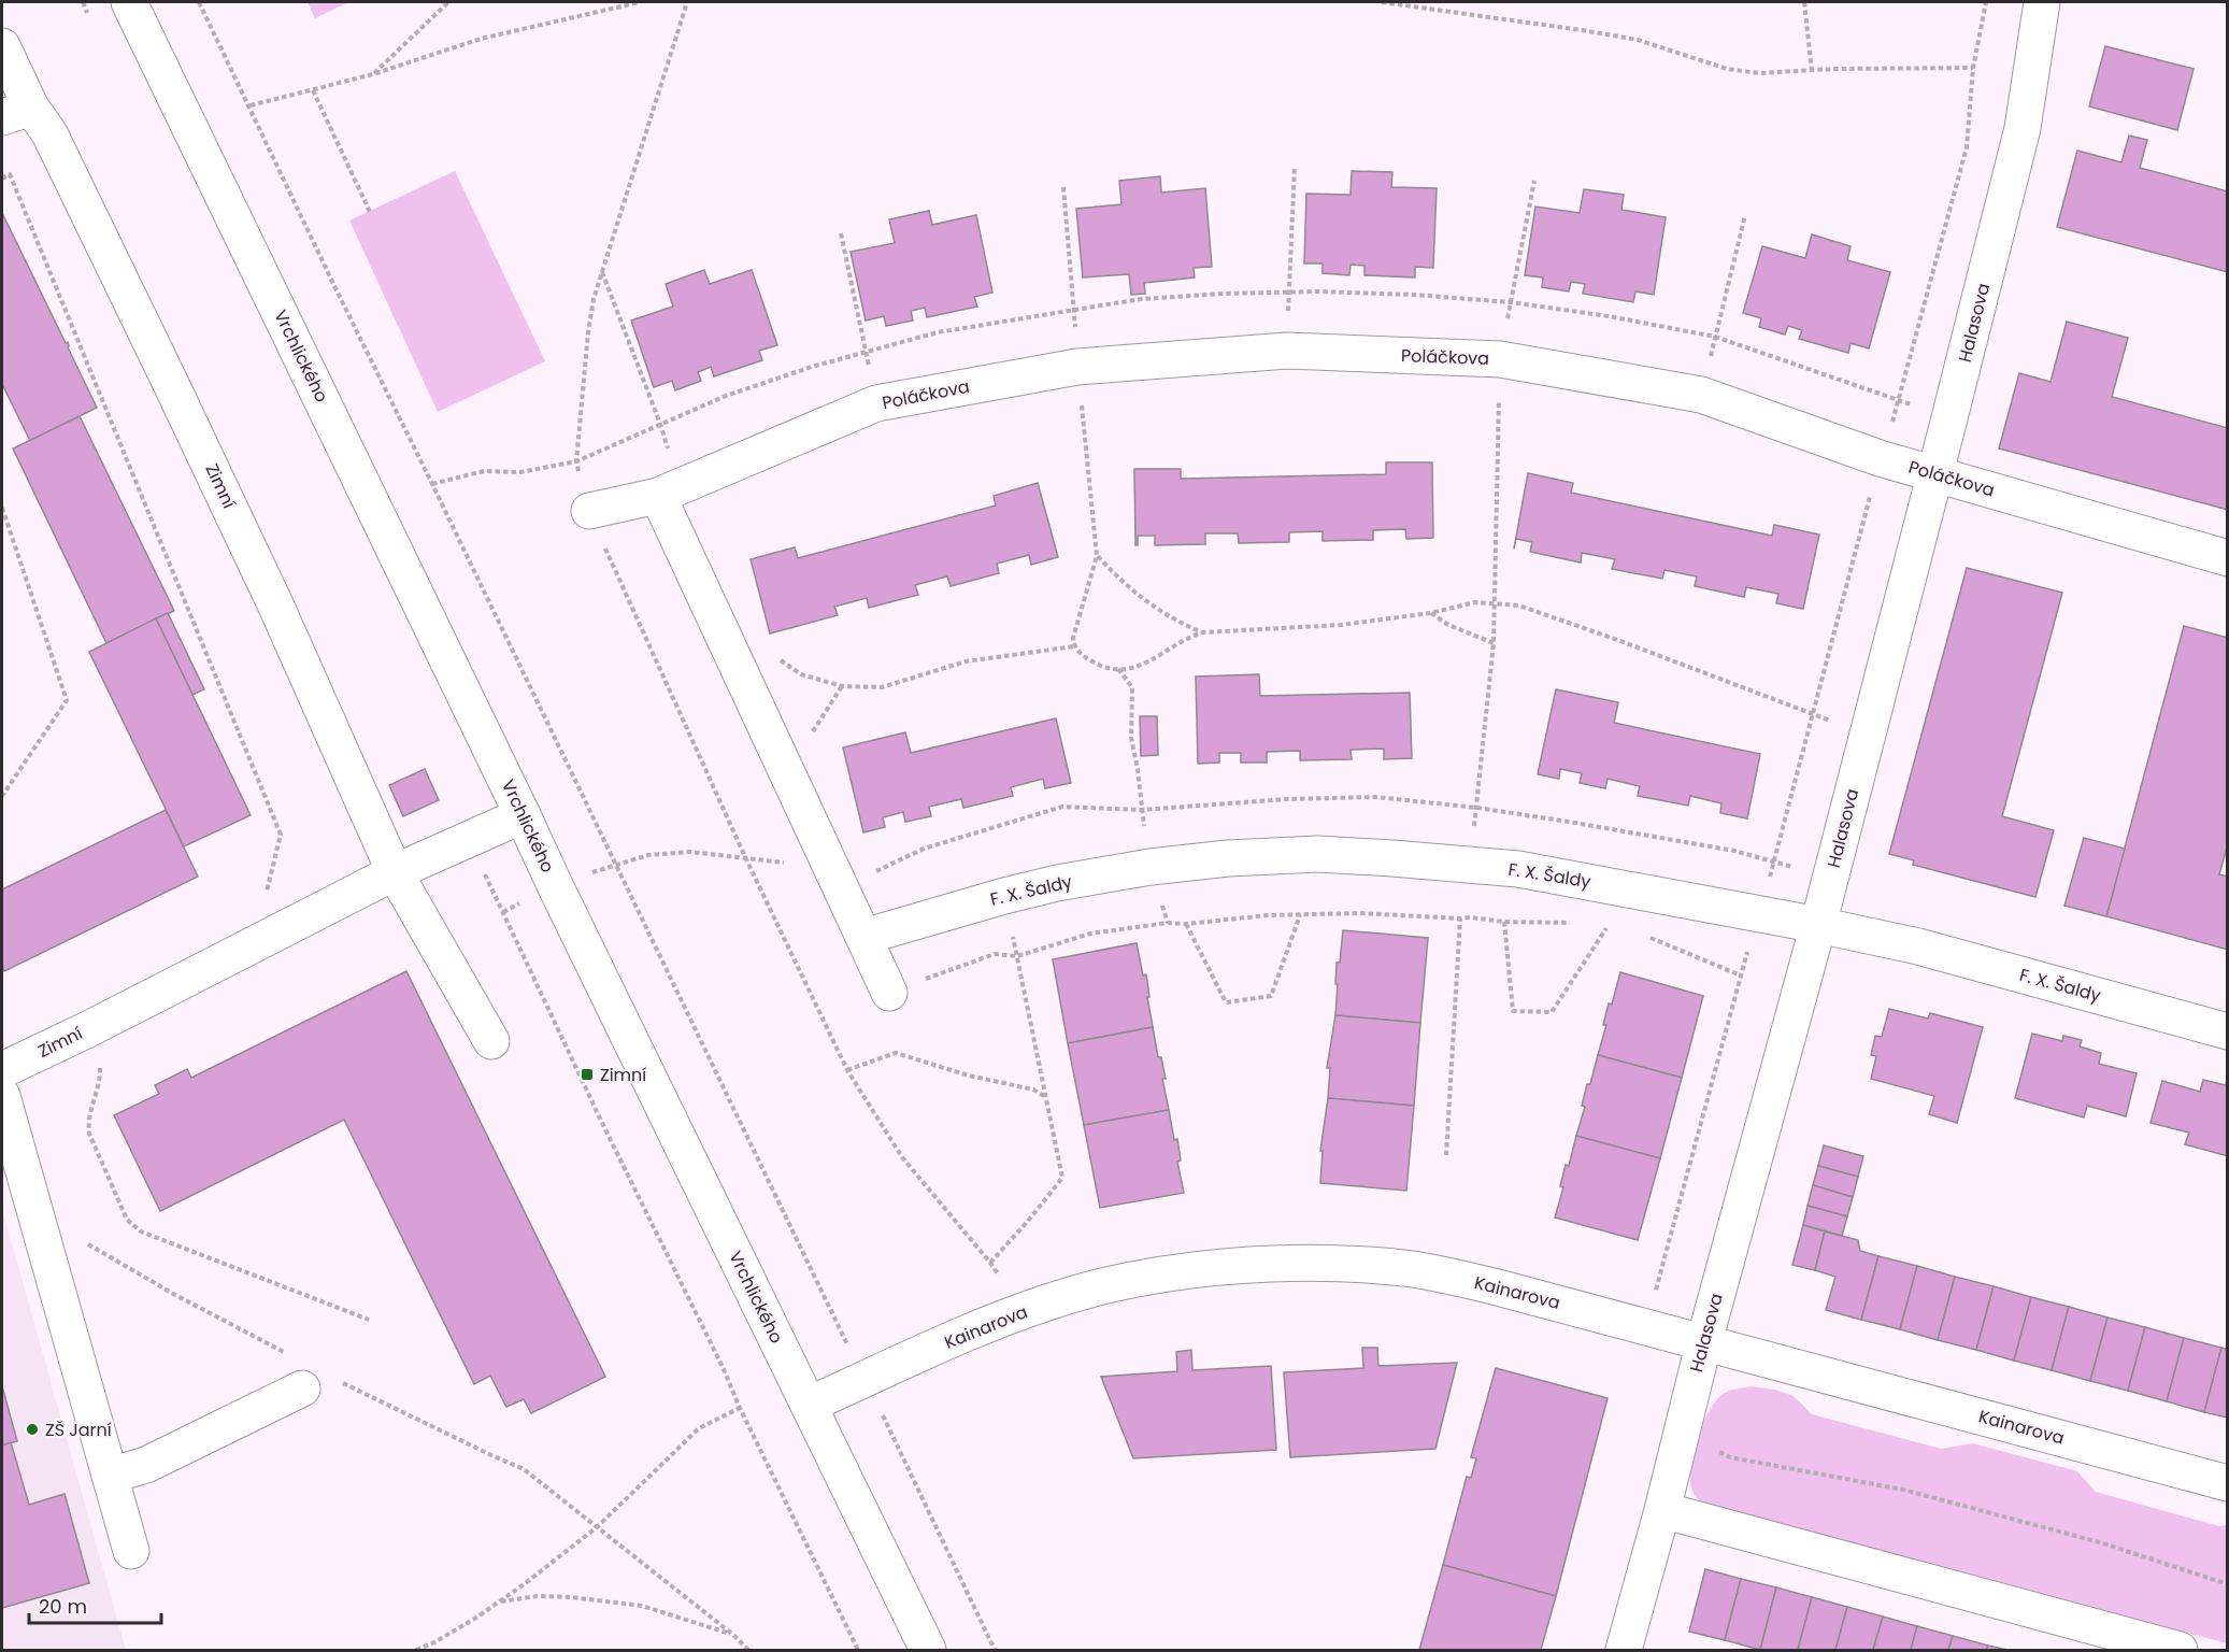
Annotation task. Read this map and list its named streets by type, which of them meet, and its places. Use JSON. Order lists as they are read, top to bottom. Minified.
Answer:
{"streets":{"street":["Halasova","Vrchlického","Poláčkova","Zimní","F. X. Šaldy","Kainarova"]},"crossings":[["Halasova","Poláčkova"],["Halasova","F. X. Šaldy"],["Halasova","Kainarova"],["Vrchlického","Zimní"],["Vrchlického","Kainarova"]],"places":{"transit":["Zimní"],"other":["ZŠ Jarní"]},"scale_bar":"20 m"}
